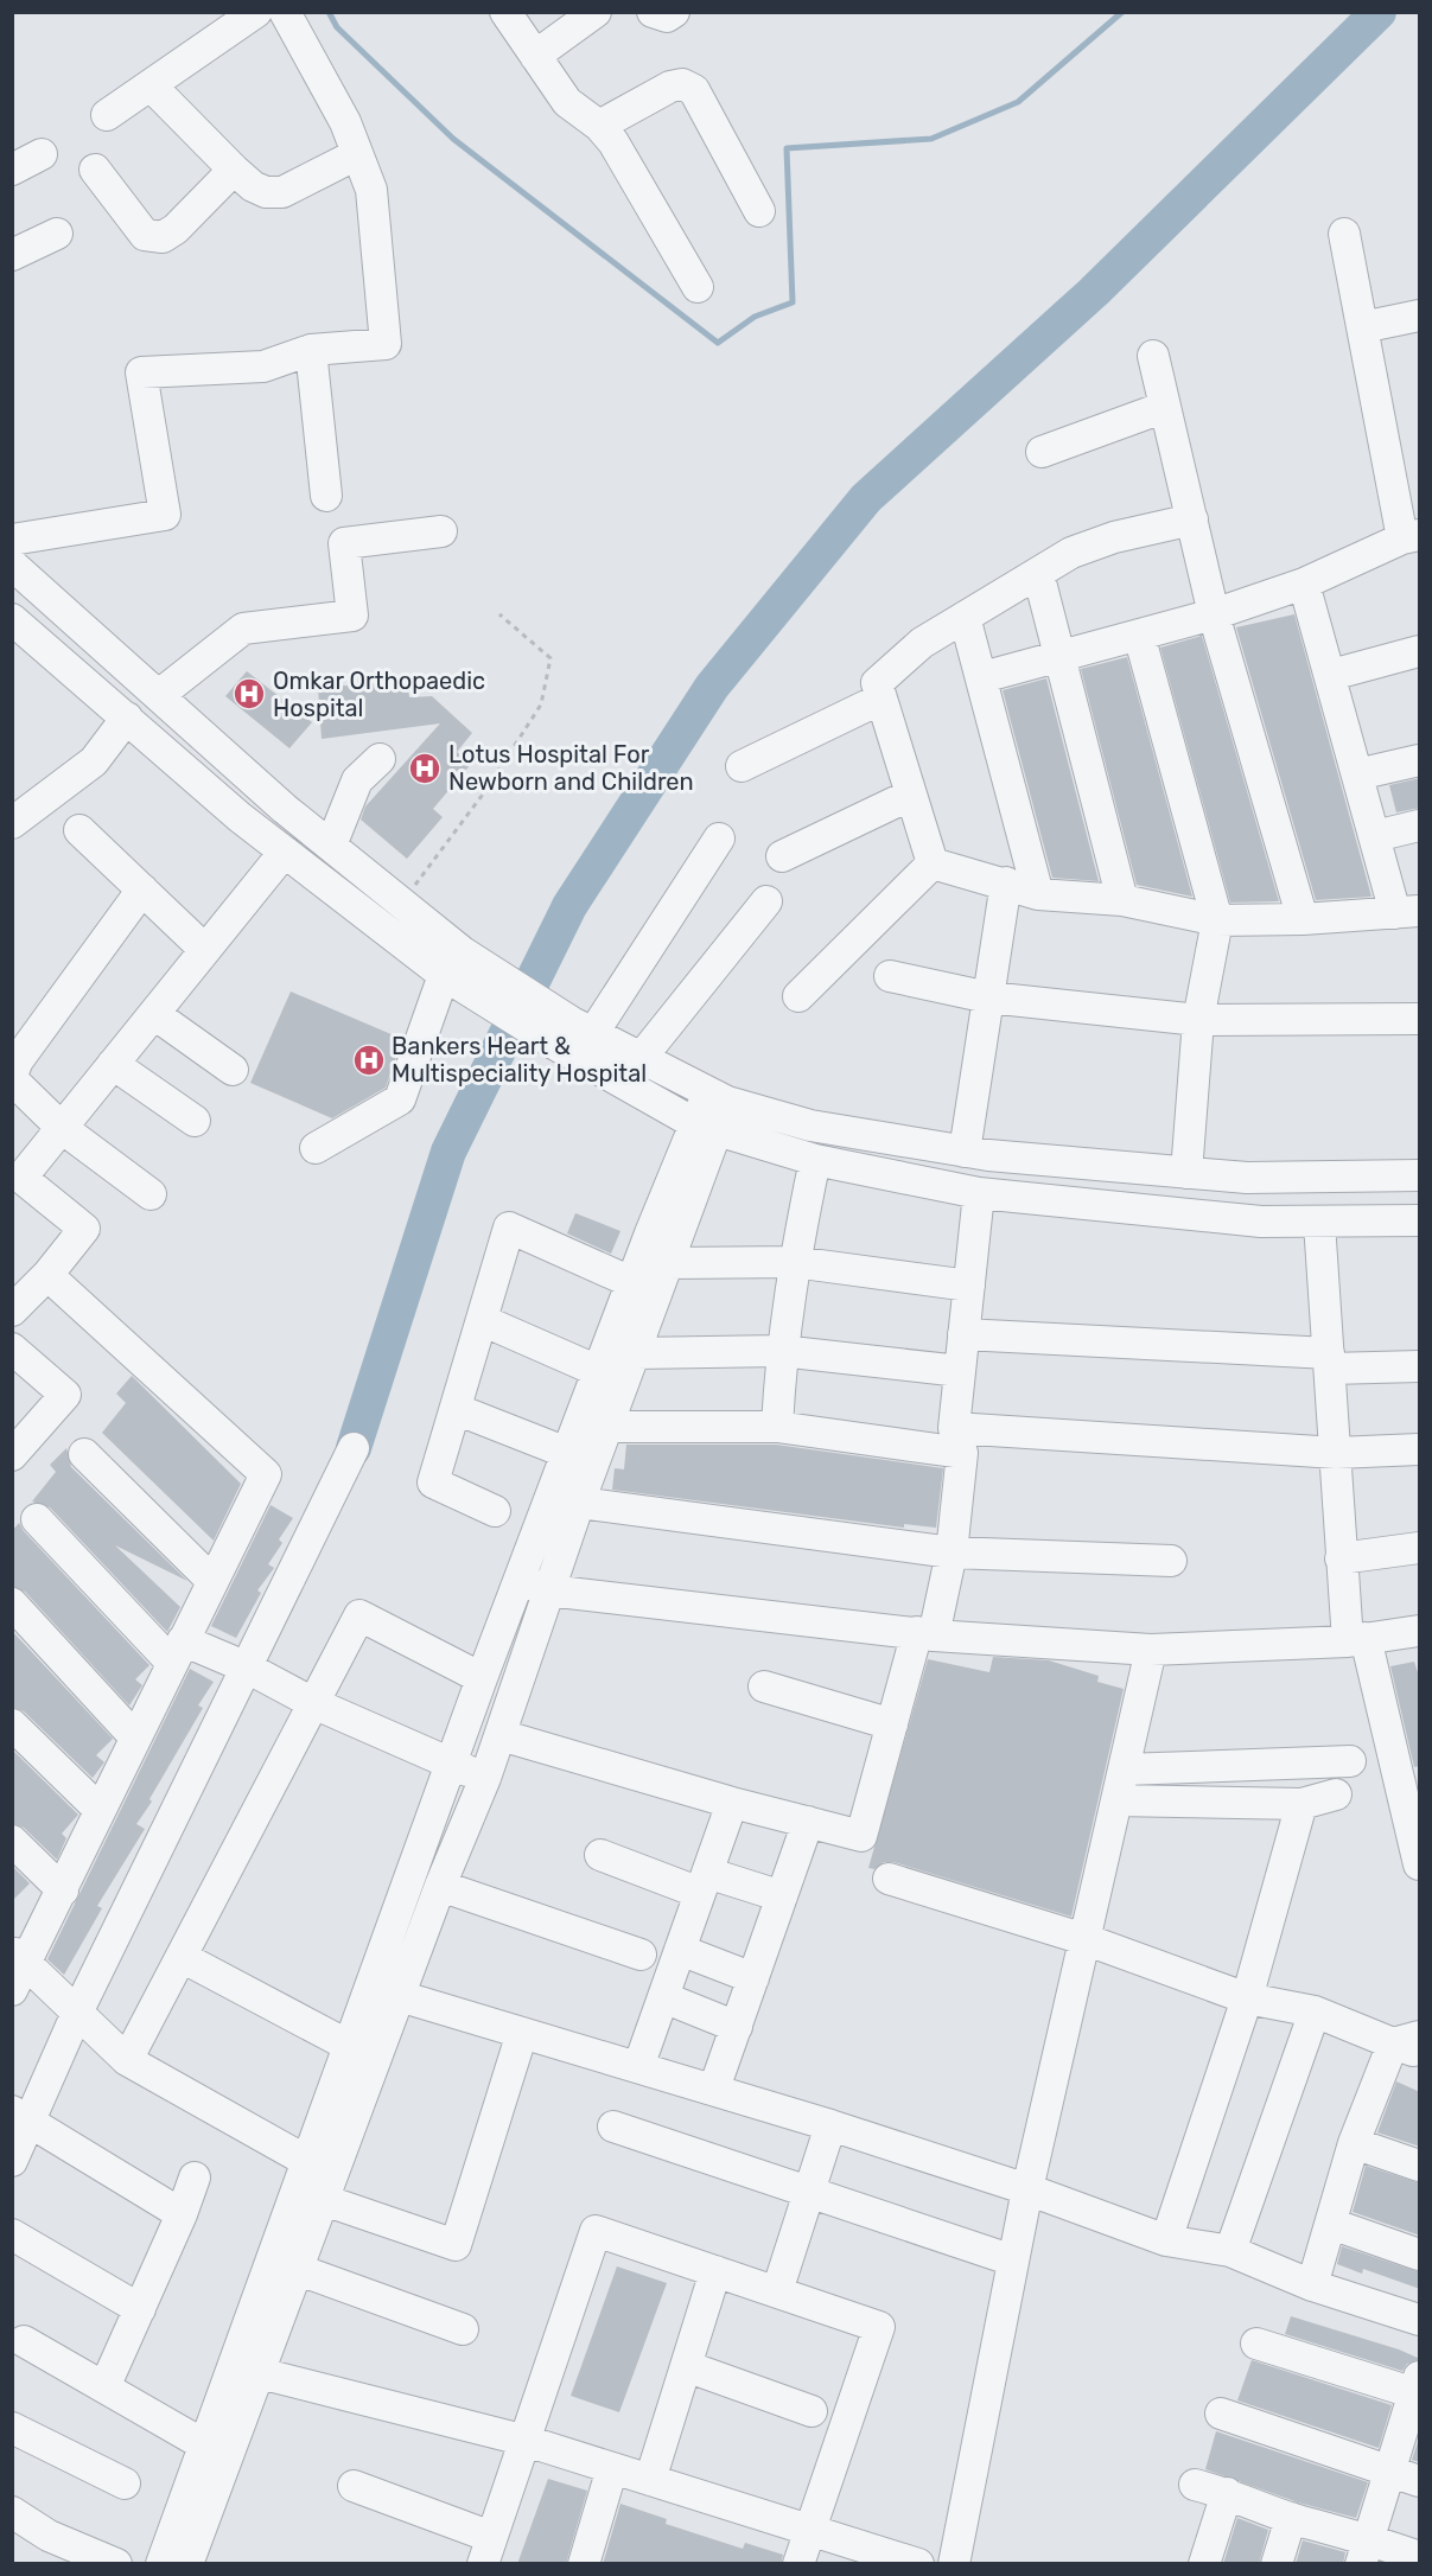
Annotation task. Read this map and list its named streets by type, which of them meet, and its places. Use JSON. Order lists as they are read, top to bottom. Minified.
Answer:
{"places":{"hospital":["Omkar Orthopaedic Hospital","Lotus Hospital For Newborn and Children","Bankers Heart & Multispeciality Hospital"]}}
